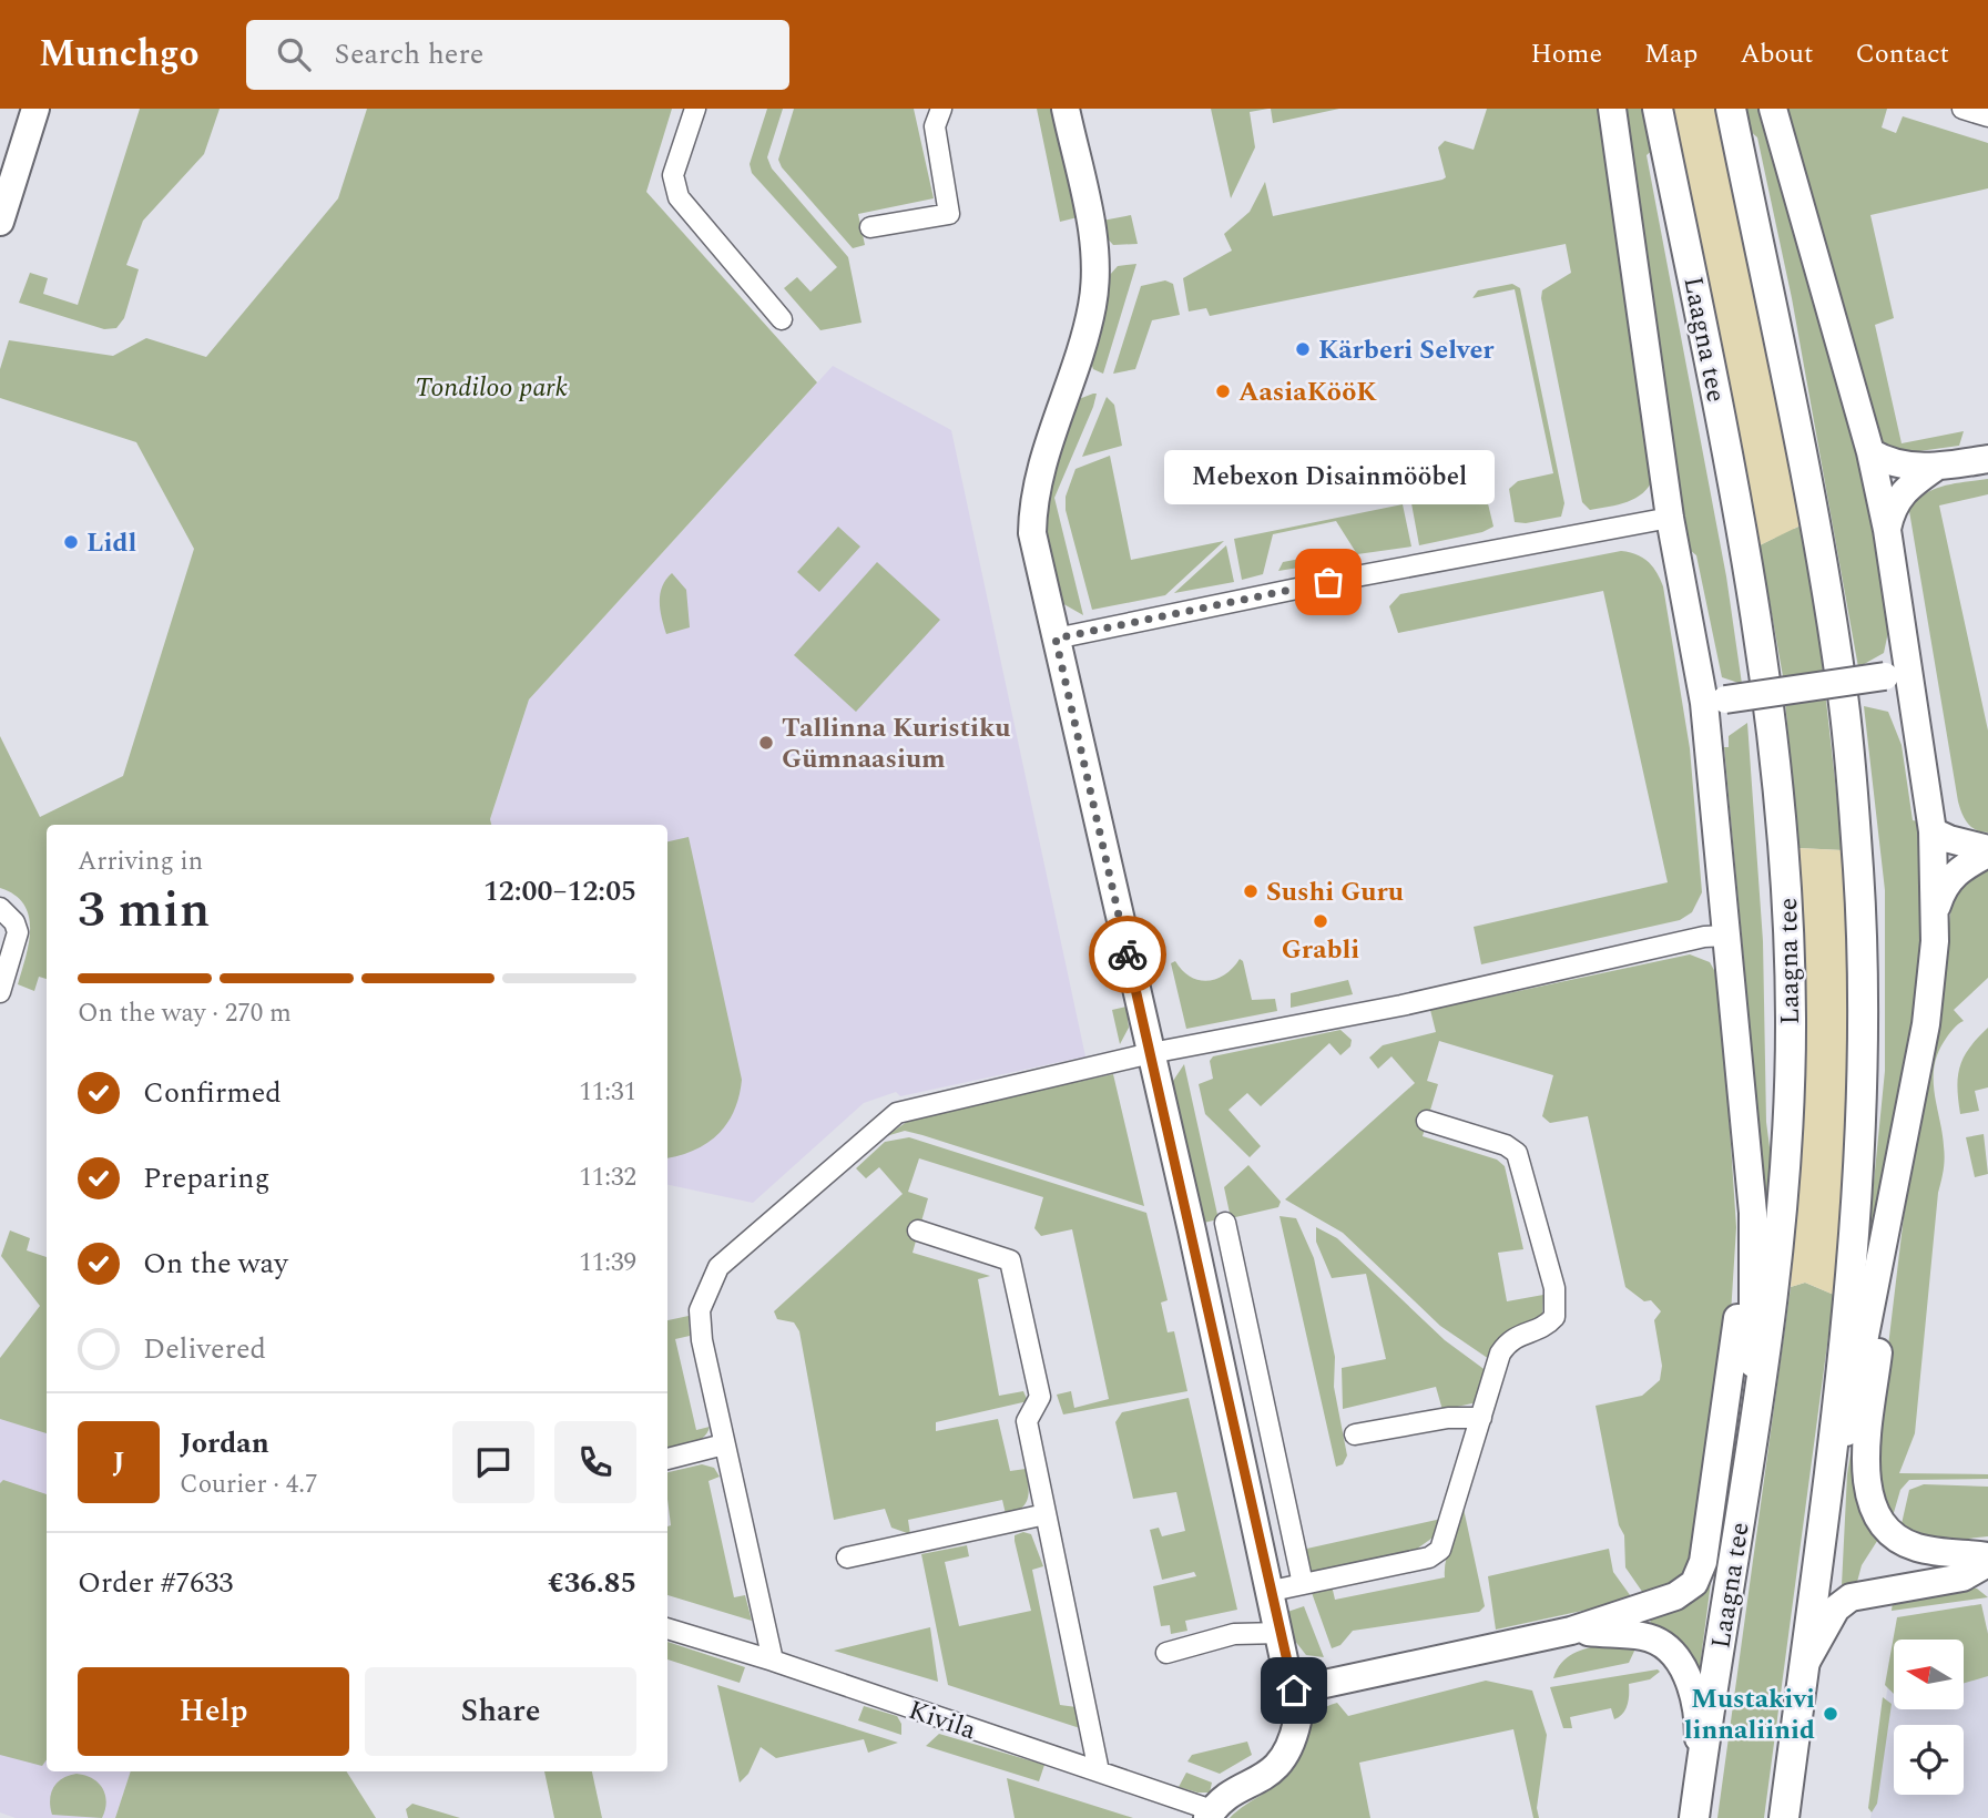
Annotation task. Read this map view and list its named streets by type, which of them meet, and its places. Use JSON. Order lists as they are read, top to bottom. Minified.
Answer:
{"streets":{"main road":["Laagna tee"],"street":["Kivila"]},"parks":["Tondiloo park"],"places":["Kärberi Selver","AasiaKööK","Lidl","Mebexon Disainmööbel","Tallinna Kuristiku Gümnaasium","Sushi Guru","Grabli","Mustakivi linnaliinid"],"north":"left","page":{"header":"Munchgo","search":"Search here","nav":["Home","Map","About","Contact"],"bubble":"Mebexon Disainmööbel","heading":["3 min","Arriving in","12:00–12:05"],"panel":["Jordan","Courier · 4.7","Order #7633","€36.85"],"bar":"On the way · 270 m","list":[["Confirmed","11:31"],["Preparing","11:32"],["On the way","11:39"],"Delivered"],"round":"J","buttons":["Help","Share"]}}
